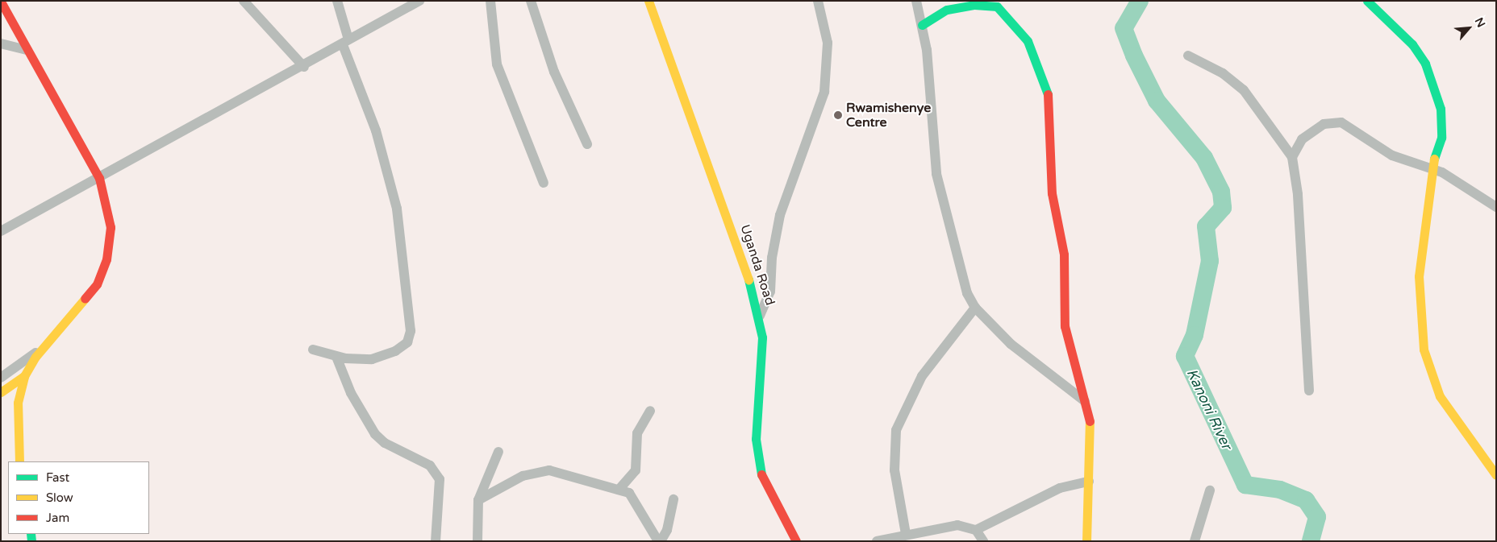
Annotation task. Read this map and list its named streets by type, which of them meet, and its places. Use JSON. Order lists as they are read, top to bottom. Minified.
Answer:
{"streets":{"street":["Uganda Road"]},"water":["Kanoni River"],"places":["Rwamishenye Centre"],"legend":["Fast","Slow","Jam"],"north":"top right"}
